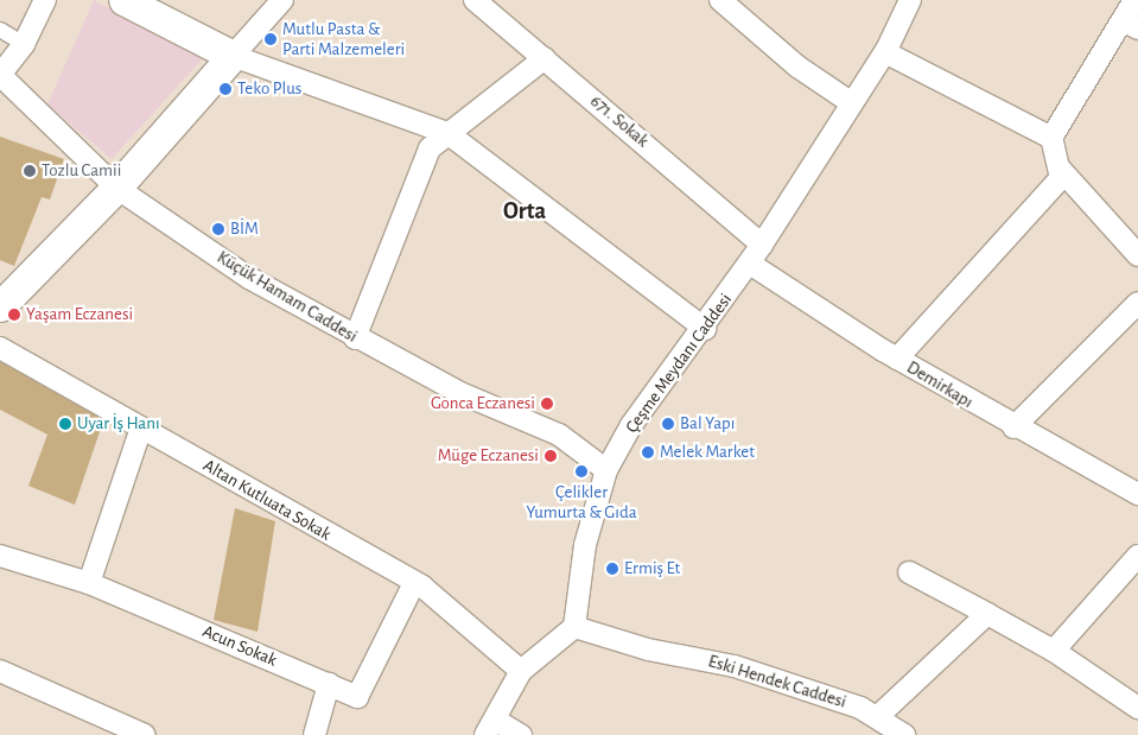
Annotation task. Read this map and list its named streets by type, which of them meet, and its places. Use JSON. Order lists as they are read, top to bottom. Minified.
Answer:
{"streets":{"street":["671. Sokak","Küçük Hamam Caddesi","Çeşme Meydanı Caddesi","Demirkapı","Altan Kutluata Sokak","Acun Sokak","Eski Hendek Caddesi"]},"crossings":[["671. Sokak","Çeşme Meydanı Caddesi"],["Küçük Hamam Caddesi","Çeşme Meydanı Caddesi"],["Çeşme Meydanı Caddesi","Demirkapı"],["Çeşme Meydanı Caddesi","Eski Hendek Caddesi"],["Altan Kutluata Sokak","Acun Sokak"]],"districts":["Orta"],"places":["Mutlu Pasta & Parti Malzemeleri","Teko Plus","Tozlu Camii","BİM","Yaşam Eczanesi","Gonca Eczanesi","Uyar İş Hanı","Bal Yapı","Melek Market","Müge Eczanesi","Çelikler Yumurta & Gıda","Ermiş Et"]}
